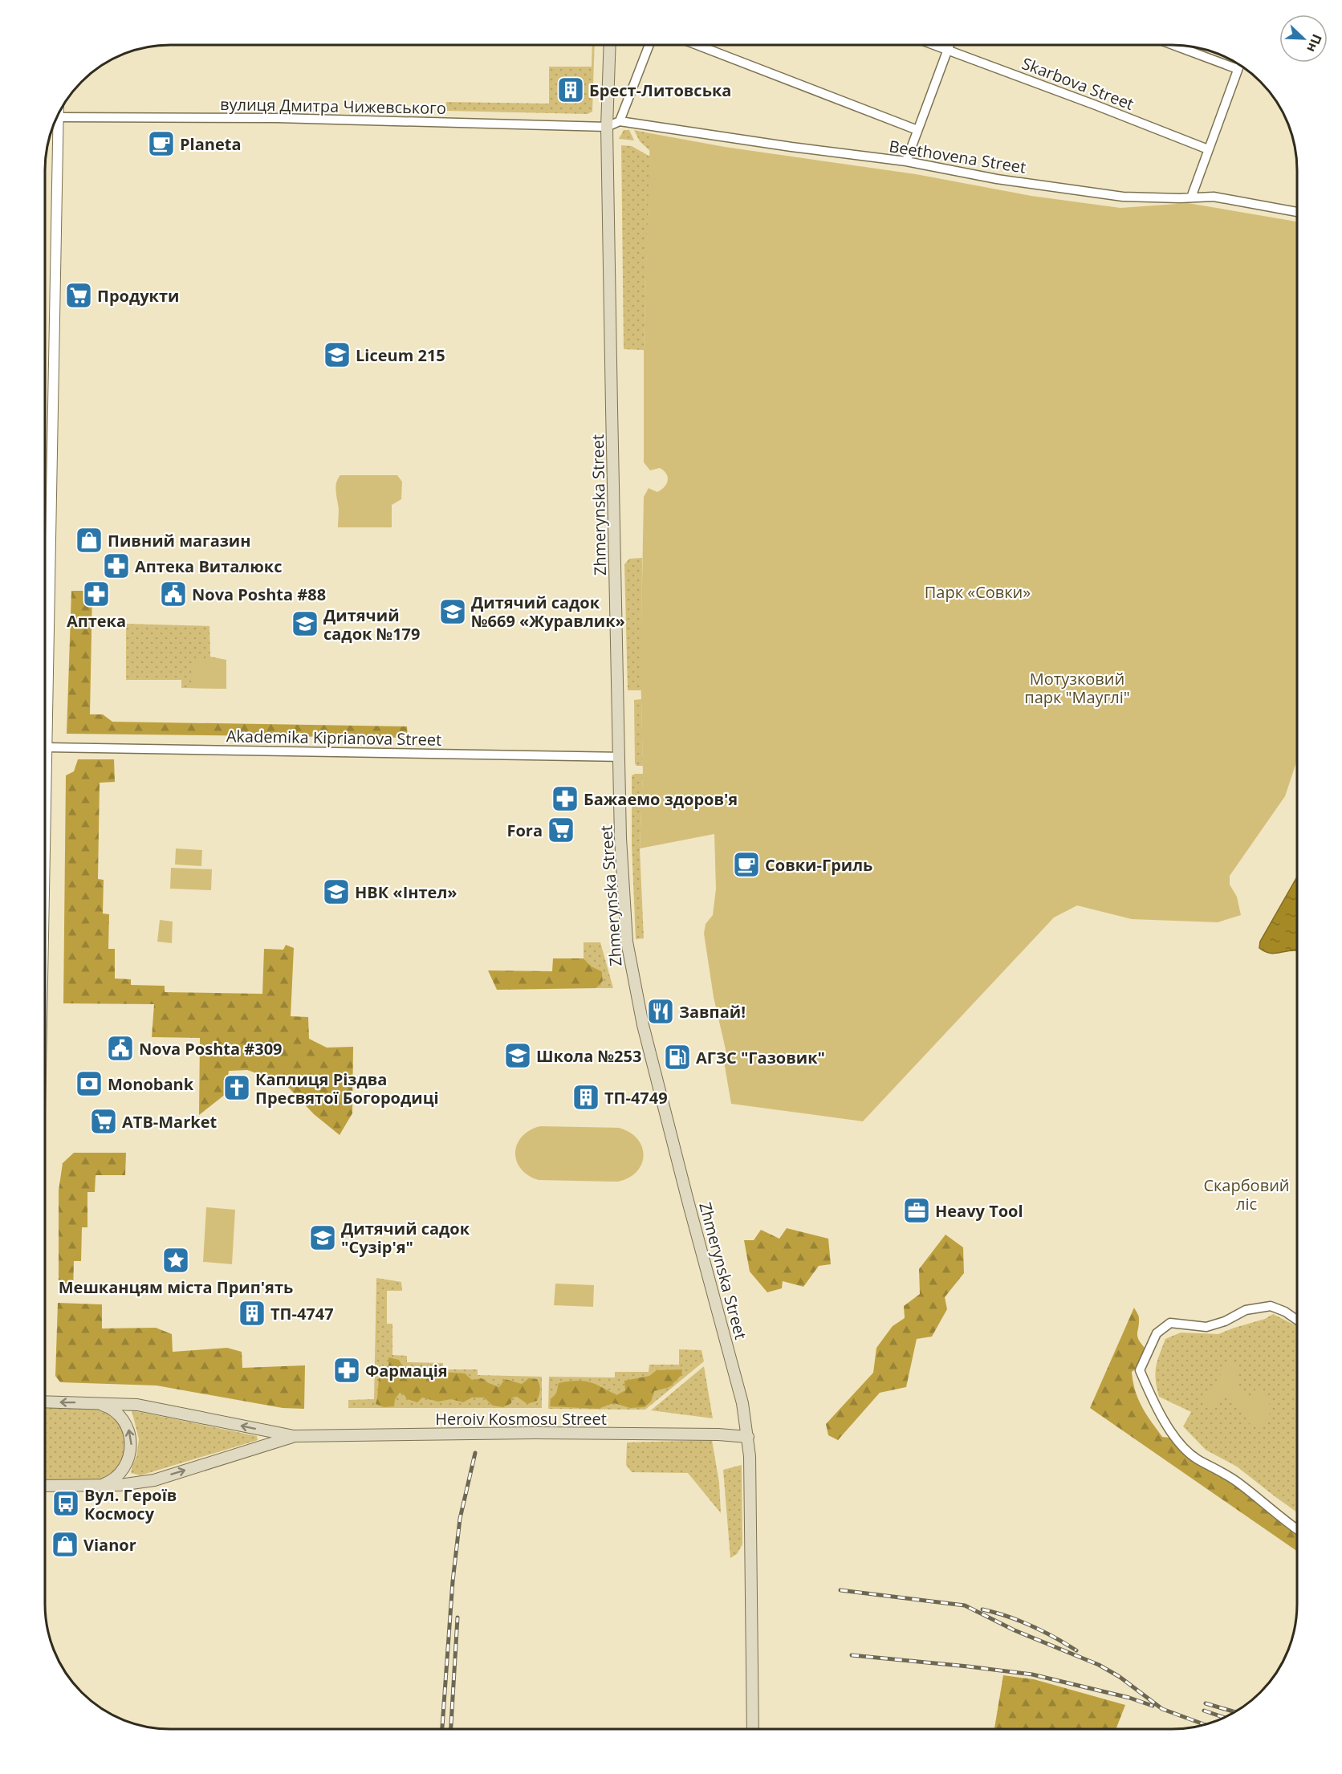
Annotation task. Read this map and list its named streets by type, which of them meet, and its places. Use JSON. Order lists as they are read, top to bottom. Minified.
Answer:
{"streets":{"main road":["Zhmerynska Street","Heroiv Kosmosu Street"],"street":["Skarbova Street","вулиця Дмитра Чижевського","Beethovena Street","Akademika Kiprianova Street"]},"crossings":[["вулиця Дмитра Чижевського","Zhmerynska Street"],["Zhmerynska Street","Akademika Kiprianova Street"],["Zhmerynska Street","Heroiv Kosmosu Street"]],"parks":["Парк «Совки»","Мотузковий парк \"Мауглі\"","Скарбовий ліс"],"places":{"building":["Брест-Литовська","ТП-4749","ТП-4747"],"cafe":["Planeta","Совки-Гриль"],"supermarket":["Продукти","Fora","ATB-Market"],"school or university":["Liceum 215","Дитячий садок №669 «Журавлик»","Дитячий садок №179","НВК «Інтел»","Школа №253","Дитячий садок \"Сузір'я\""],"shop":["Пивний магазин","Vianor"],"pharmacy":["Аптека Виталюкс","Аптека","Бажаемо здоров'я","Фармація"],"public building":["Nova Poshta #88","Nova Poshta #309"],"restaurant":["Завпай!"],"fuel station":["АГЗС \"Газовик\""],"bank":["Monobank"],"church":["Каплиця Різдва Пресвятої Богородиці"],"office":["Heavy Tool"],"place":["Мешканцям міста Прип'ять"],"bus stop":["Вул. Героїв Космосу"]},"north":"bottom right"}
